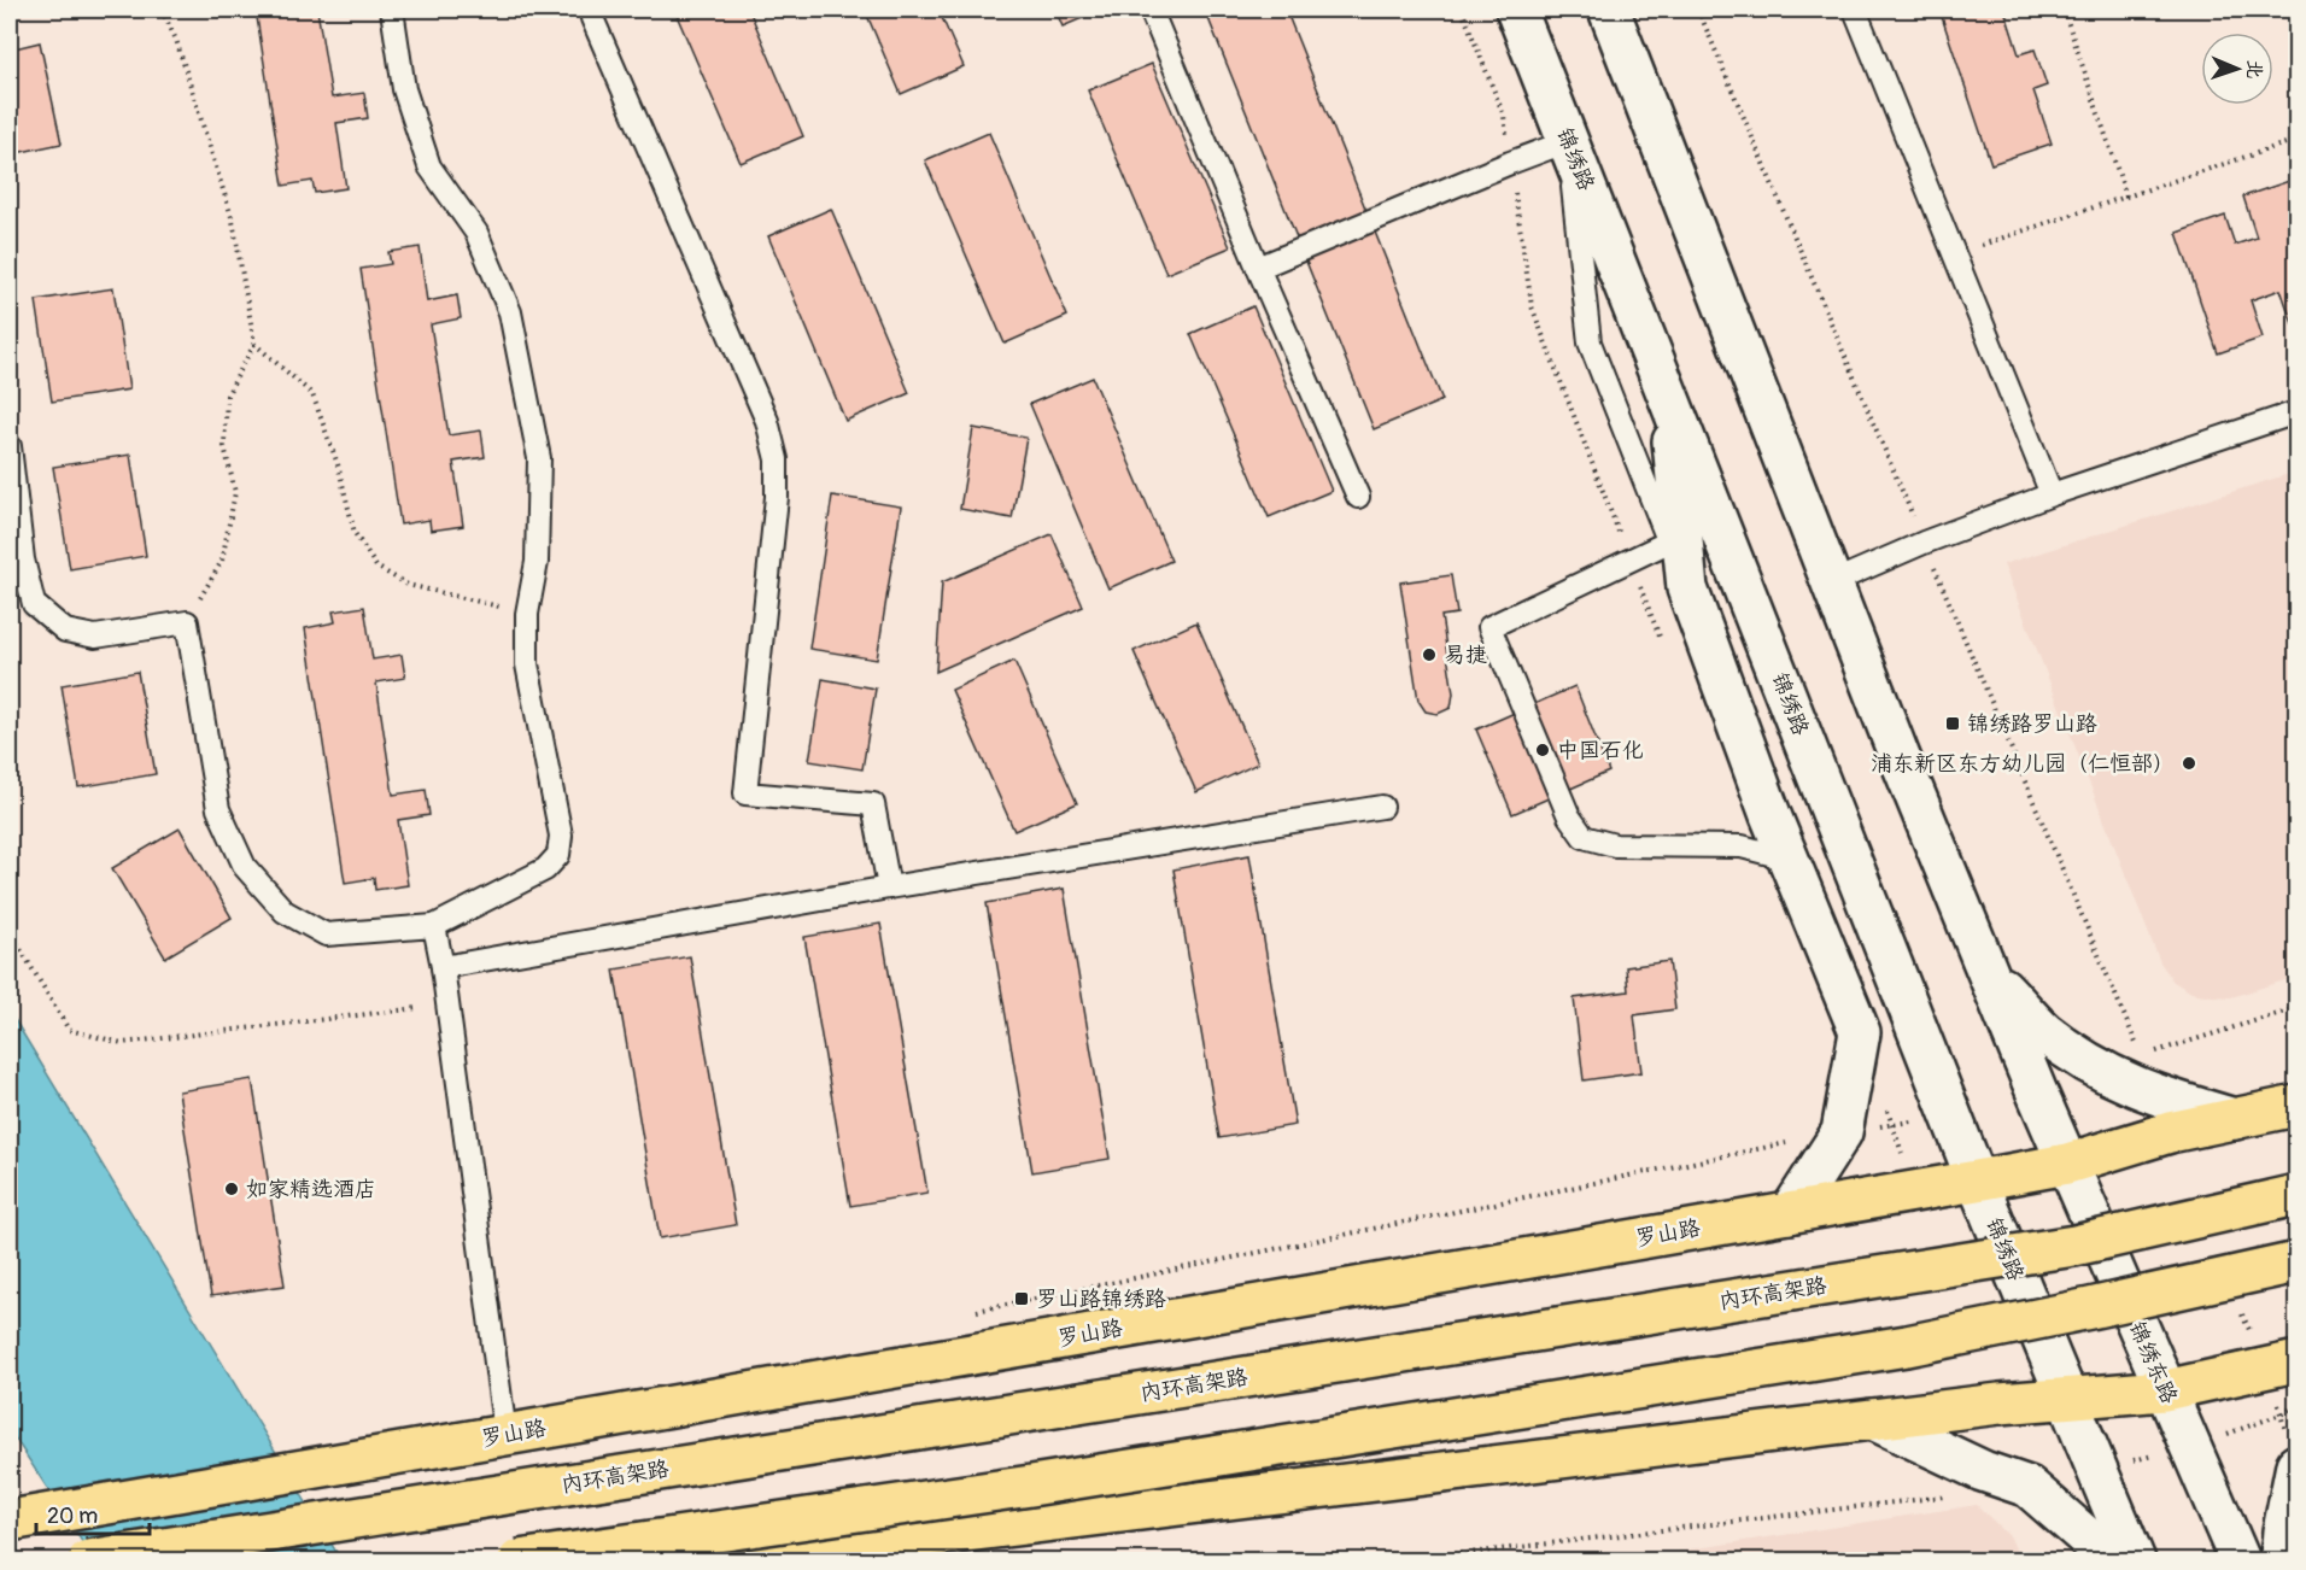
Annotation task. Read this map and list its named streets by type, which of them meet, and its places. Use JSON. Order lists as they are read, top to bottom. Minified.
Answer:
{"streets":{"main road":["锦绣路","罗山路","内环高架路","锦绣东路"]},"crossings":[["锦绣路","罗山路"],["罗山路","锦绣东路"]],"places":{"other":["易捷","中国石化","浦东新区东方幼儿园（仁恒部）","如家精选酒店"],"transit":["锦绣路罗山路","罗山路锦绣路"]},"scale_bar":"20 m","north":"right"}
